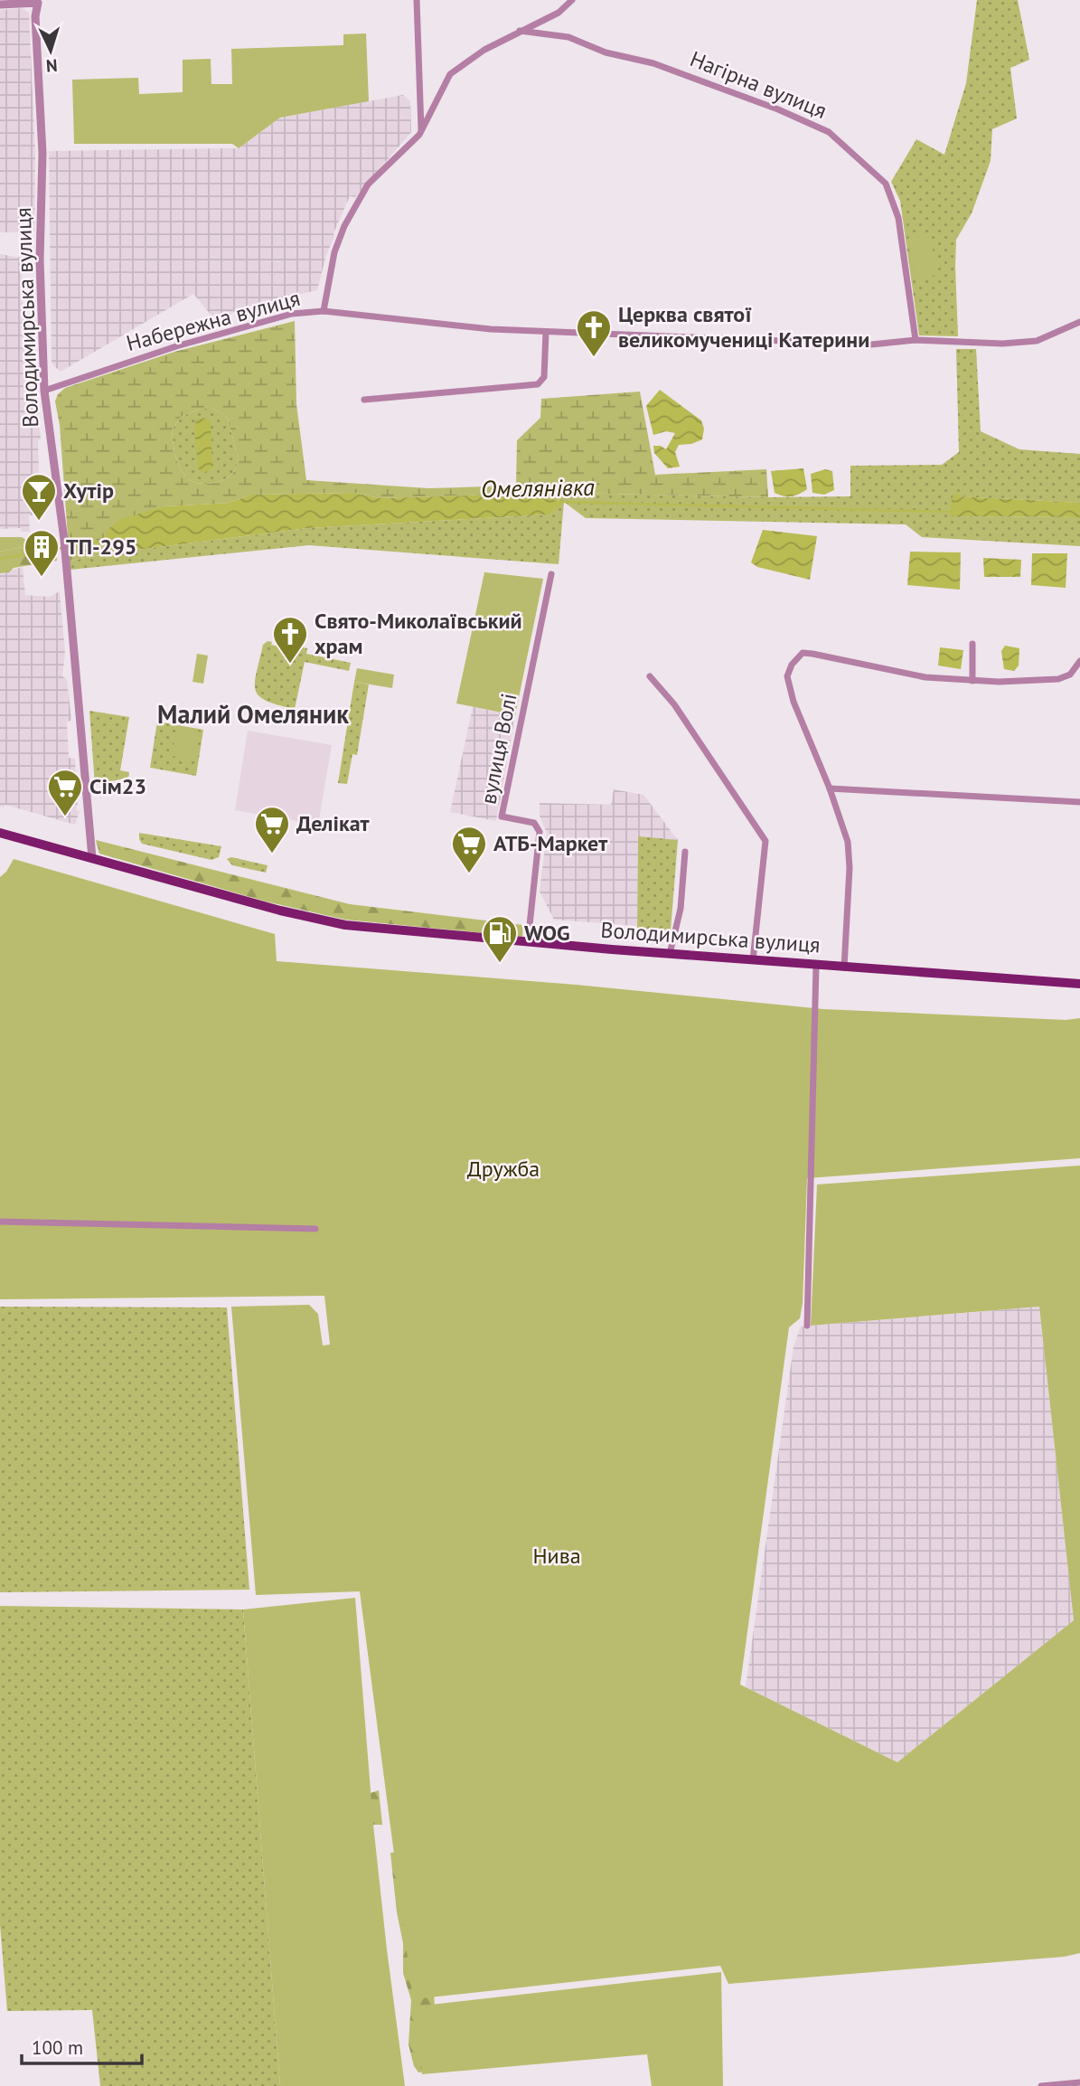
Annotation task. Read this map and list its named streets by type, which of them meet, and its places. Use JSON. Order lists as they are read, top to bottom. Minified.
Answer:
{"streets":{"main road":["Володимирська вулиця"],"street":["Нагірна вулиця","Набережна вулиця","вулиця Волі"]},"crossings":[["Нагірна вулиця","Набережна вулиця"],["Володимирська вулиця","Набережна вулиця"],["Володимирська вулиця","вулиця Волі"]],"districts":["Малий Омеляник"],"water":["Омелянівка"],"parks":["Дружба","Нива"],"places":{"church":["Церква святої великомучениці Катерини","Свято-Миколаївський храм"],"bar":["Хутір"],"building":["ТП-295"],"supermarket":["Сім23","Делікат","АТБ-Маркет"],"fuel station":["WOG"]},"scale_bar":"100 m","north":"bottom"}
